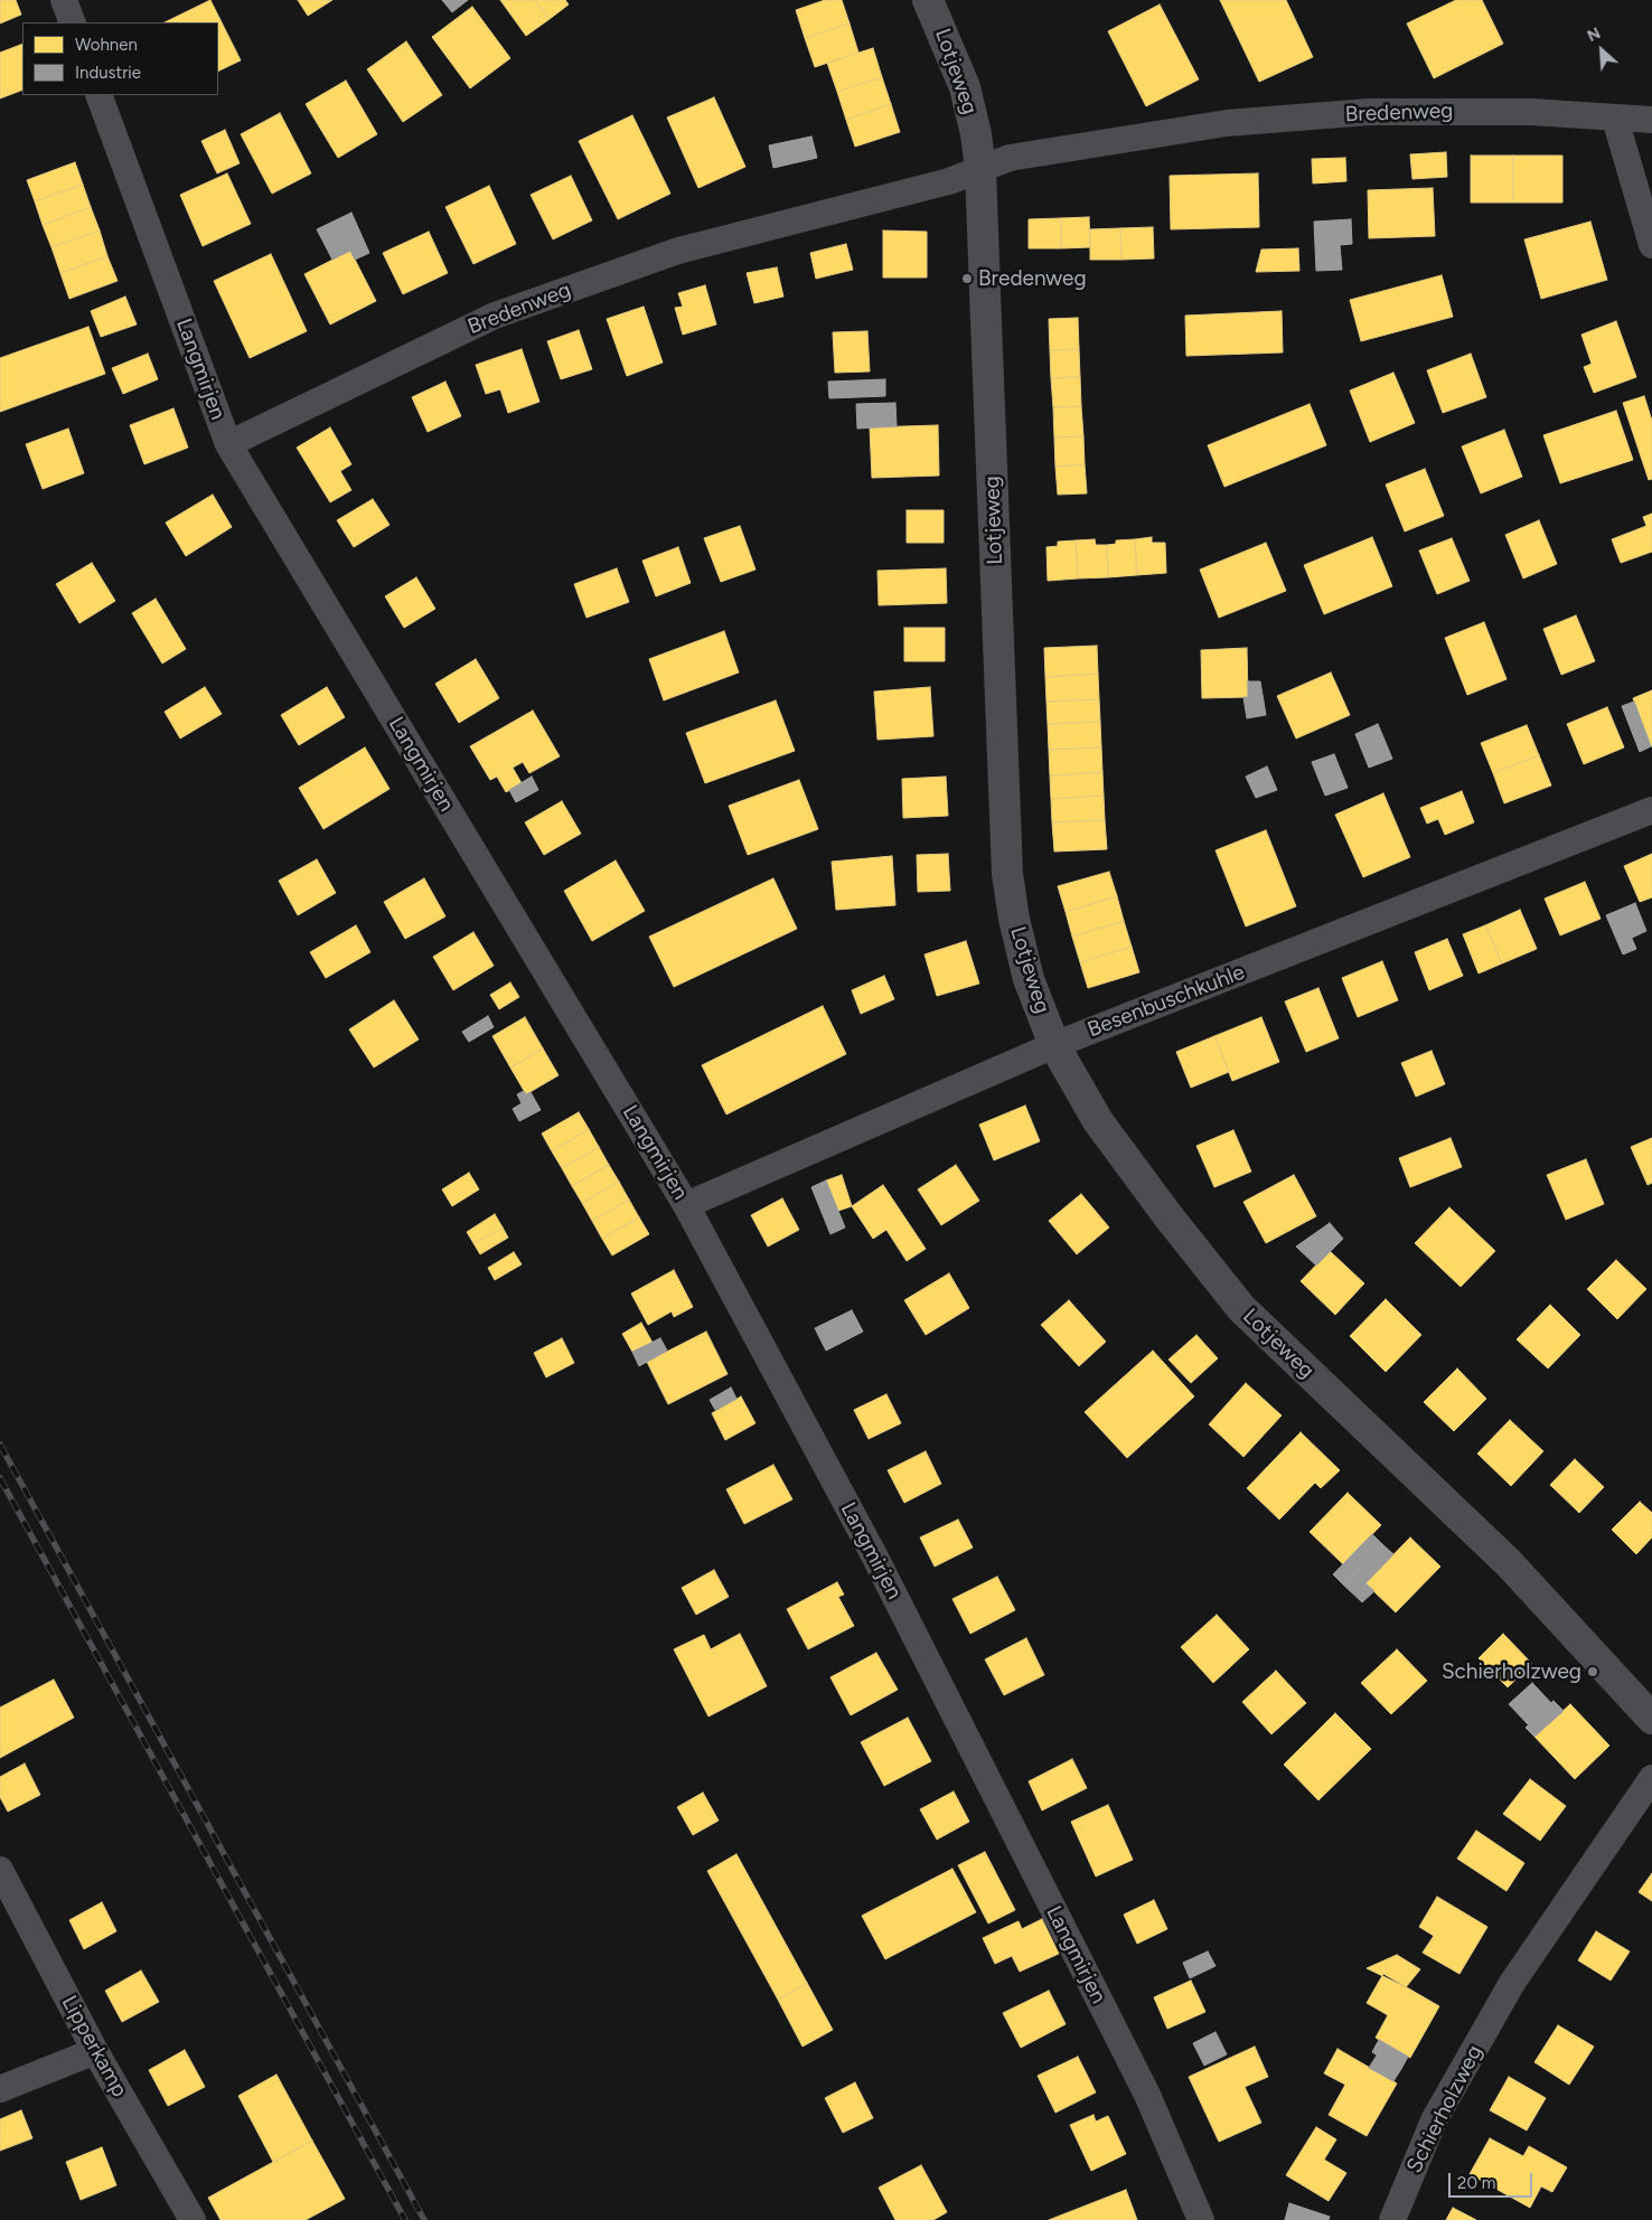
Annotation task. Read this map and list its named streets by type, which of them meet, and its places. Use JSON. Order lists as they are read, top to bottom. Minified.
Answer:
{"streets":{"street":["Lotjeweg","Bredenweg","Langmirjen","Besenbuschkuhle","Lipperkamp","Schierholzweg"]},"crossings":[["Lotjeweg","Bredenweg"],["Lotjeweg","Besenbuschkuhle"],["Bredenweg","Langmirjen"],["Langmirjen","Besenbuschkuhle"]],"places":["Bredenweg","Schierholzweg"],"legend":["Wohnen","Industrie"],"scale_bar":"20 m","north":"top left"}
